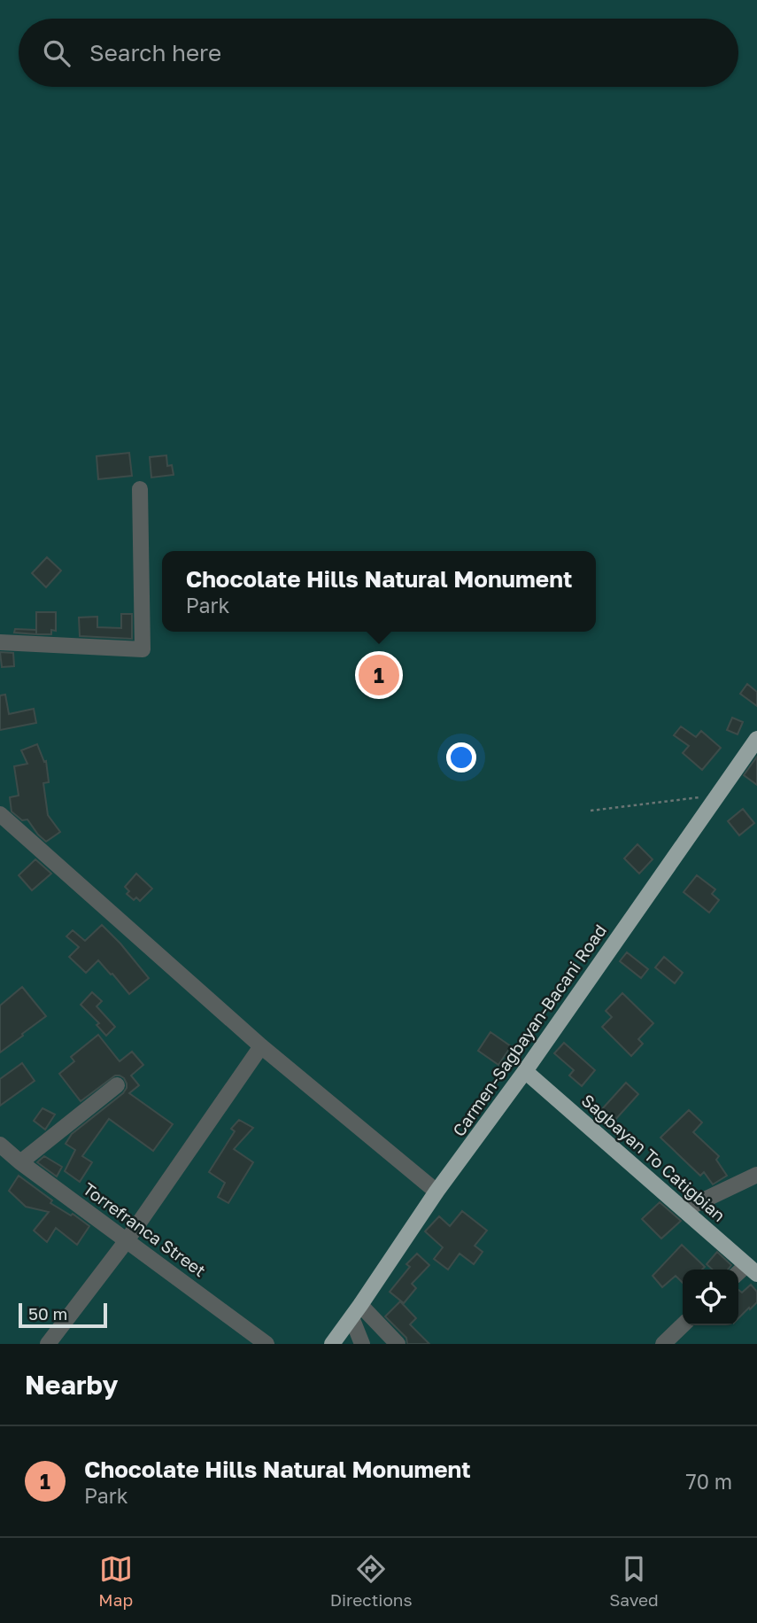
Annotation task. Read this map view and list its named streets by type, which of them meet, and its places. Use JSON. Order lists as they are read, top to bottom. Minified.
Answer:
{"streets":{"main road":["Carmen-Sagbayan-Bacani Road","Sagbayan To Catigbian"],"street":["Torrefranca Street"]},"crossings":[["Carmen-Sagbayan-Bacani Road","Sagbayan To Catigbian"]],"scale_bar":"50 m","page":{"search":"Search here","popup":["Chocolate Hills Natural Monument","Park"],"pins":"1","scale":"50 m","heading":"Nearby","list":[{"mark":"1","name":"Chocolate Hills Natural Monument","note":"Park","value":"70 m"}],"nav":["Map","Directions","Saved"]}}
